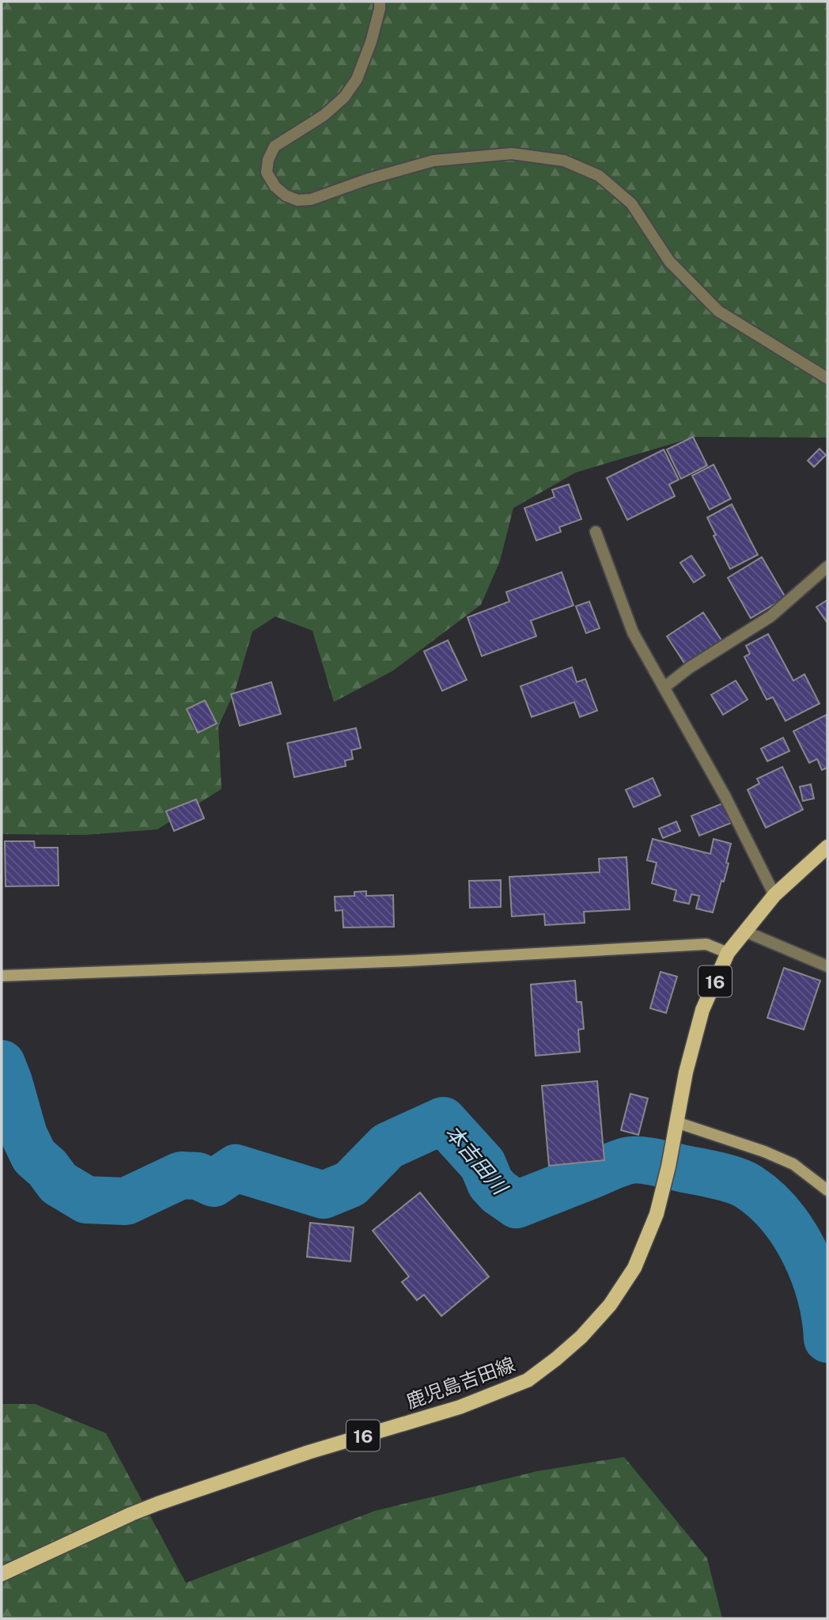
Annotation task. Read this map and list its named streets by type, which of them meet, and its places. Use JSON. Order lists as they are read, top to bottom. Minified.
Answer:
{"streets":{"main road":["16","鹿児島吉田線"]},"water":["本吉田川"]}
